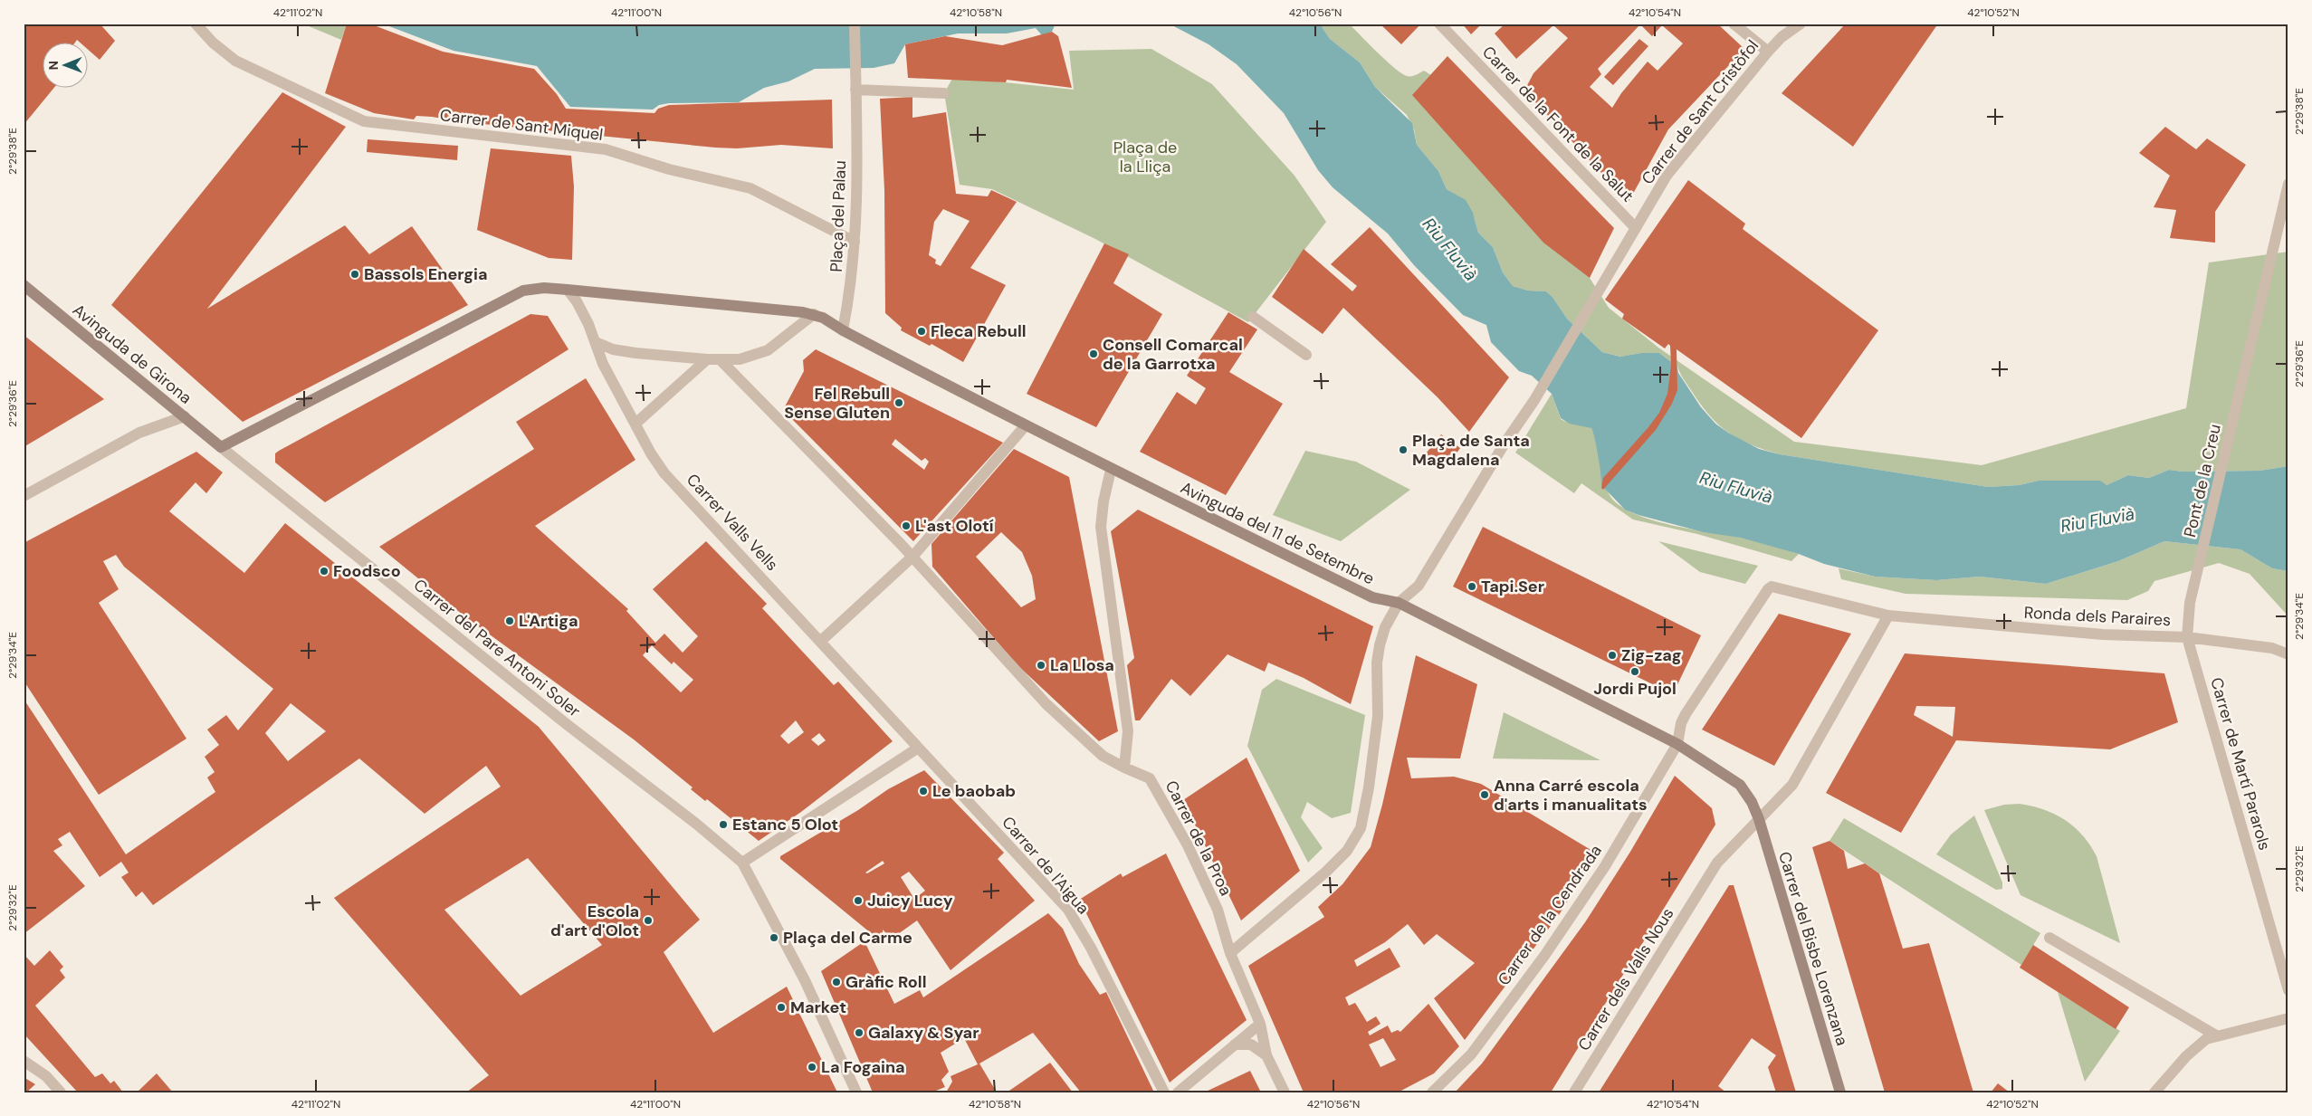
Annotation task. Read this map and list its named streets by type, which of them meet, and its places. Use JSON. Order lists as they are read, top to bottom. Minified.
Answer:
{"streets":{"main road":["Avinguda de Girona","Avinguda del 11 de Setembre","Carrer del Bisbe Lorenzana"],"street":["Carrer de Sant Cristòfol","Carrer de la Font de la Salut","Carrer de Sant Miquel","Plaça del Palau","Pont de la Creu","Carrer Valls Vells","Ronda dels Paraires","Carrer del Pare Antoni Soler","Carrer de Martí Pararols","Carrer de la Proa","Carrer de l'Aigua","Carrer de la Cendrada","Carrer dels Valls Nous"]},"crossings":[["Carrer de Sant Cristòfol","Carrer de la Font de la Salut"],["Carrer de Sant Cristòfol","Avinguda del 11 de Setembre"],["Carrer de Sant Miquel","Plaça del Palau"],["Plaça del Palau","Avinguda del 11 de Setembre"],["Avinguda de Girona","Carrer del Pare Antoni Soler"],["Pont de la Creu","Carrer de Martí Pararols"],["Carrer Valls Vells","Carrer de l'Aigua"],["Avinguda del 11 de Setembre","Carrer de la Cendrada"],["Avinguda del 11 de Setembre","Carrer del Bisbe Lorenzana"],["Avinguda del 11 de Setembre","Carrer dels Valls Nous"],["Ronda dels Paraires","Carrer de Martí Pararols"],["Ronda dels Paraires","Carrer de la Cendrada"],["Ronda dels Paraires","Carrer dels Valls Nous"],["Carrer del Bisbe Lorenzana","Carrer dels Valls Nous"]],"water":["Riu Fluvià"],"parks":["Plaça de la Lliça"],"places":["Bassols Energia","Fleca Rebull","Consell Comarcal de la Garrotxa","Fel Rebull Sense Gluten","Plaça de Santa Magdalena","L'ast Olotí","Foodsco","Tapi.Ser","L'Artiga","Zig-zag","La Llosa","Jordi Pujol","Le baobab","Anna Carré escola d'arts i manualitats","Estanc 5 Olot","Juicy Lucy","Escola d'art d'Olot","Plaça del Carme","Gràfic Roll","Market","Galaxy & Syar","La Fogaina"],"north":"left","coordinates":["42°11'02\"N","42°11'00\"N","42°10'58\"N","42°10'56\"N","42°10'54\"N","42°10'52\"N","2°29'38\"E","2°29'36\"E","2°29'34\"E","2°29'32\"E"]}
